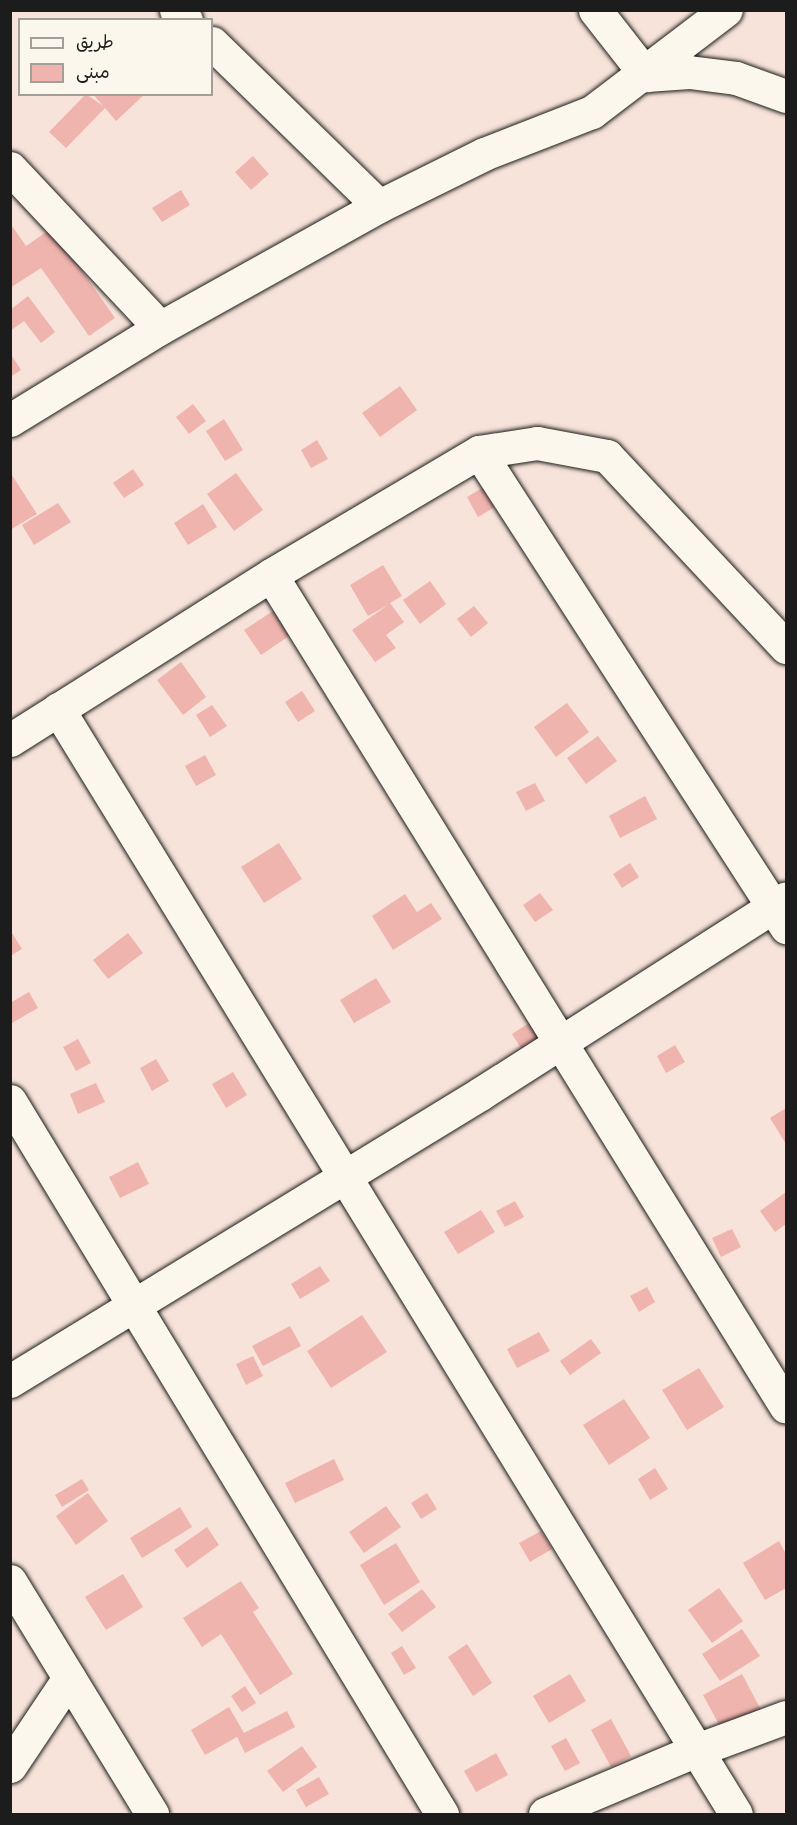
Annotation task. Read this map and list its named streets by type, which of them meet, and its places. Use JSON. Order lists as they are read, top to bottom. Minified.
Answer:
{"legend":["طريق","مبنى"]}
